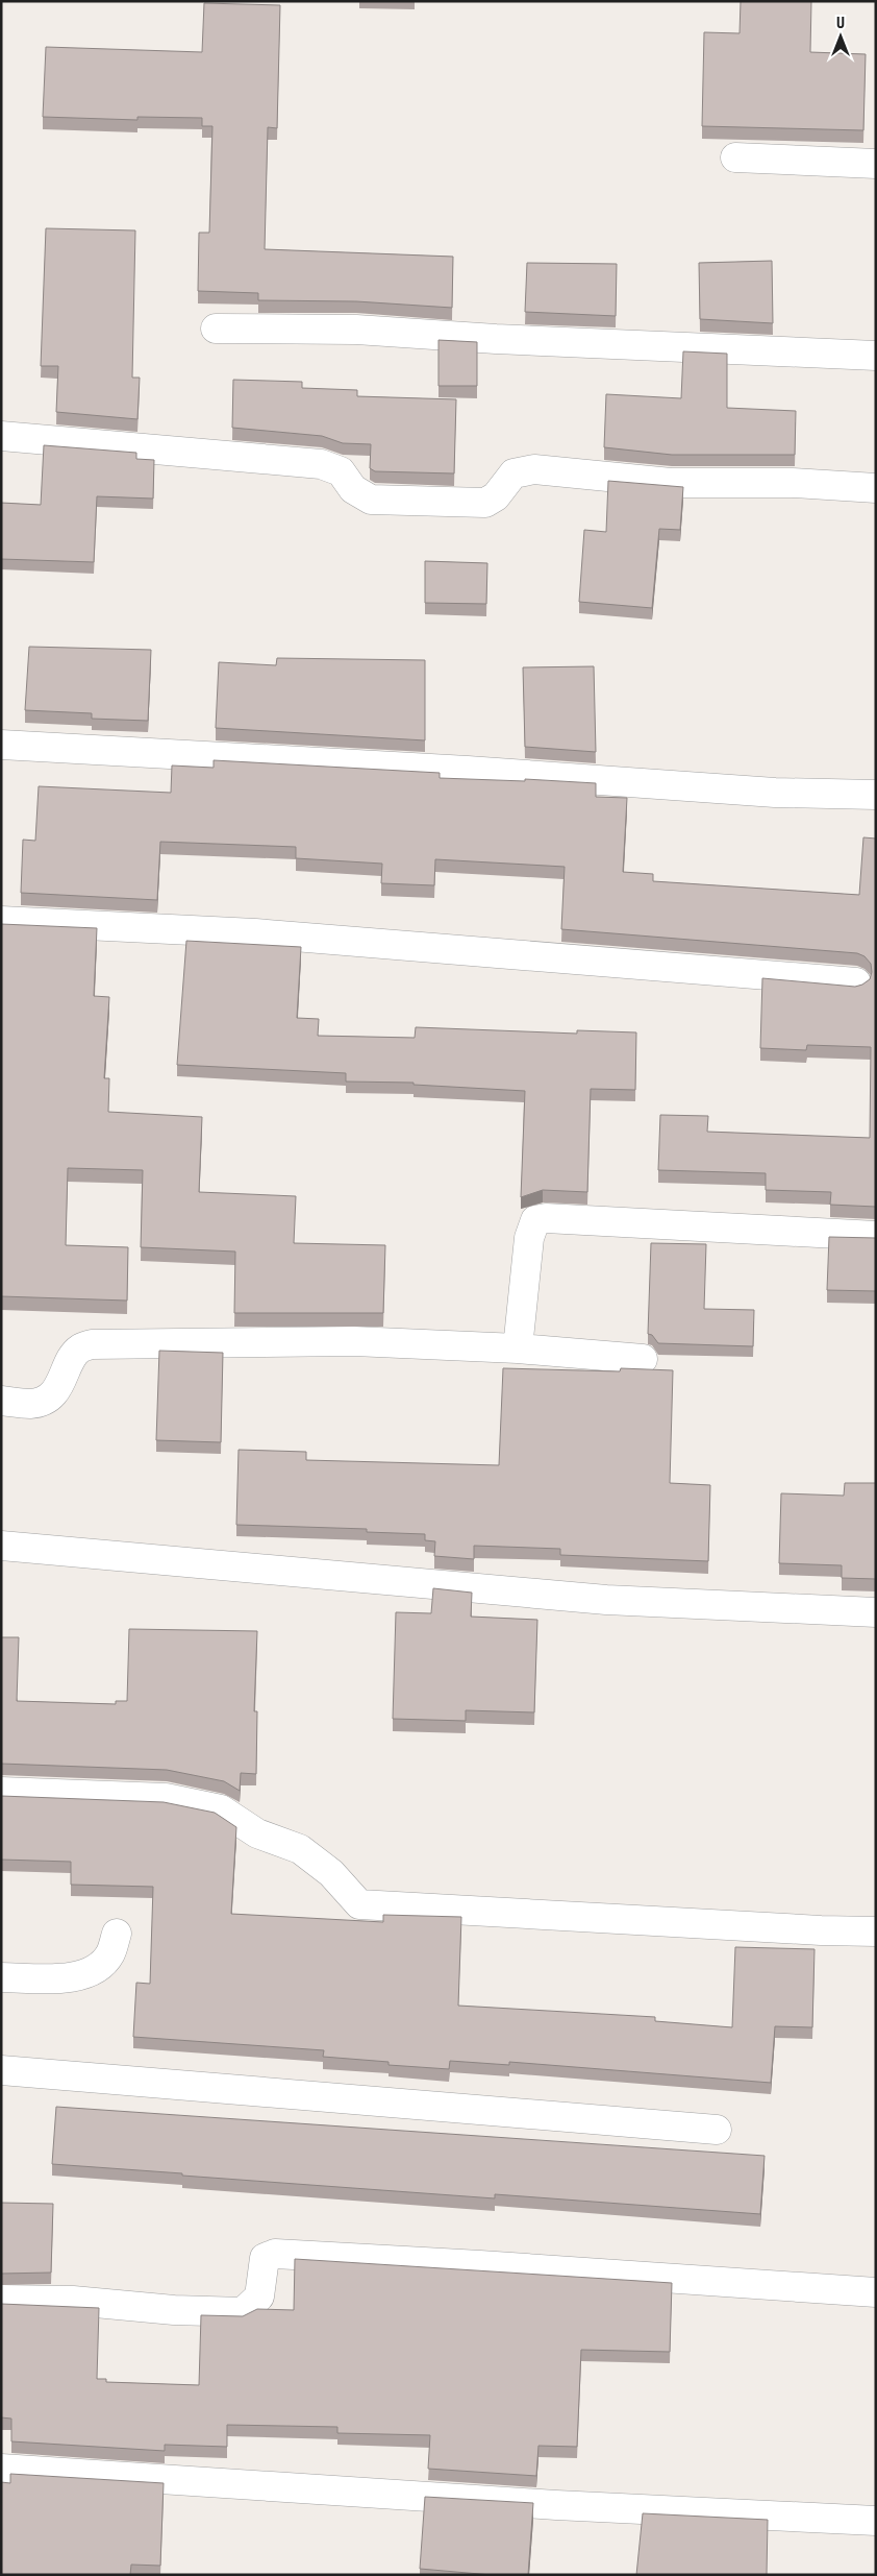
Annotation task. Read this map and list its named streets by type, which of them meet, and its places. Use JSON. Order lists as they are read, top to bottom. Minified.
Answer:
{"north":"top"}
